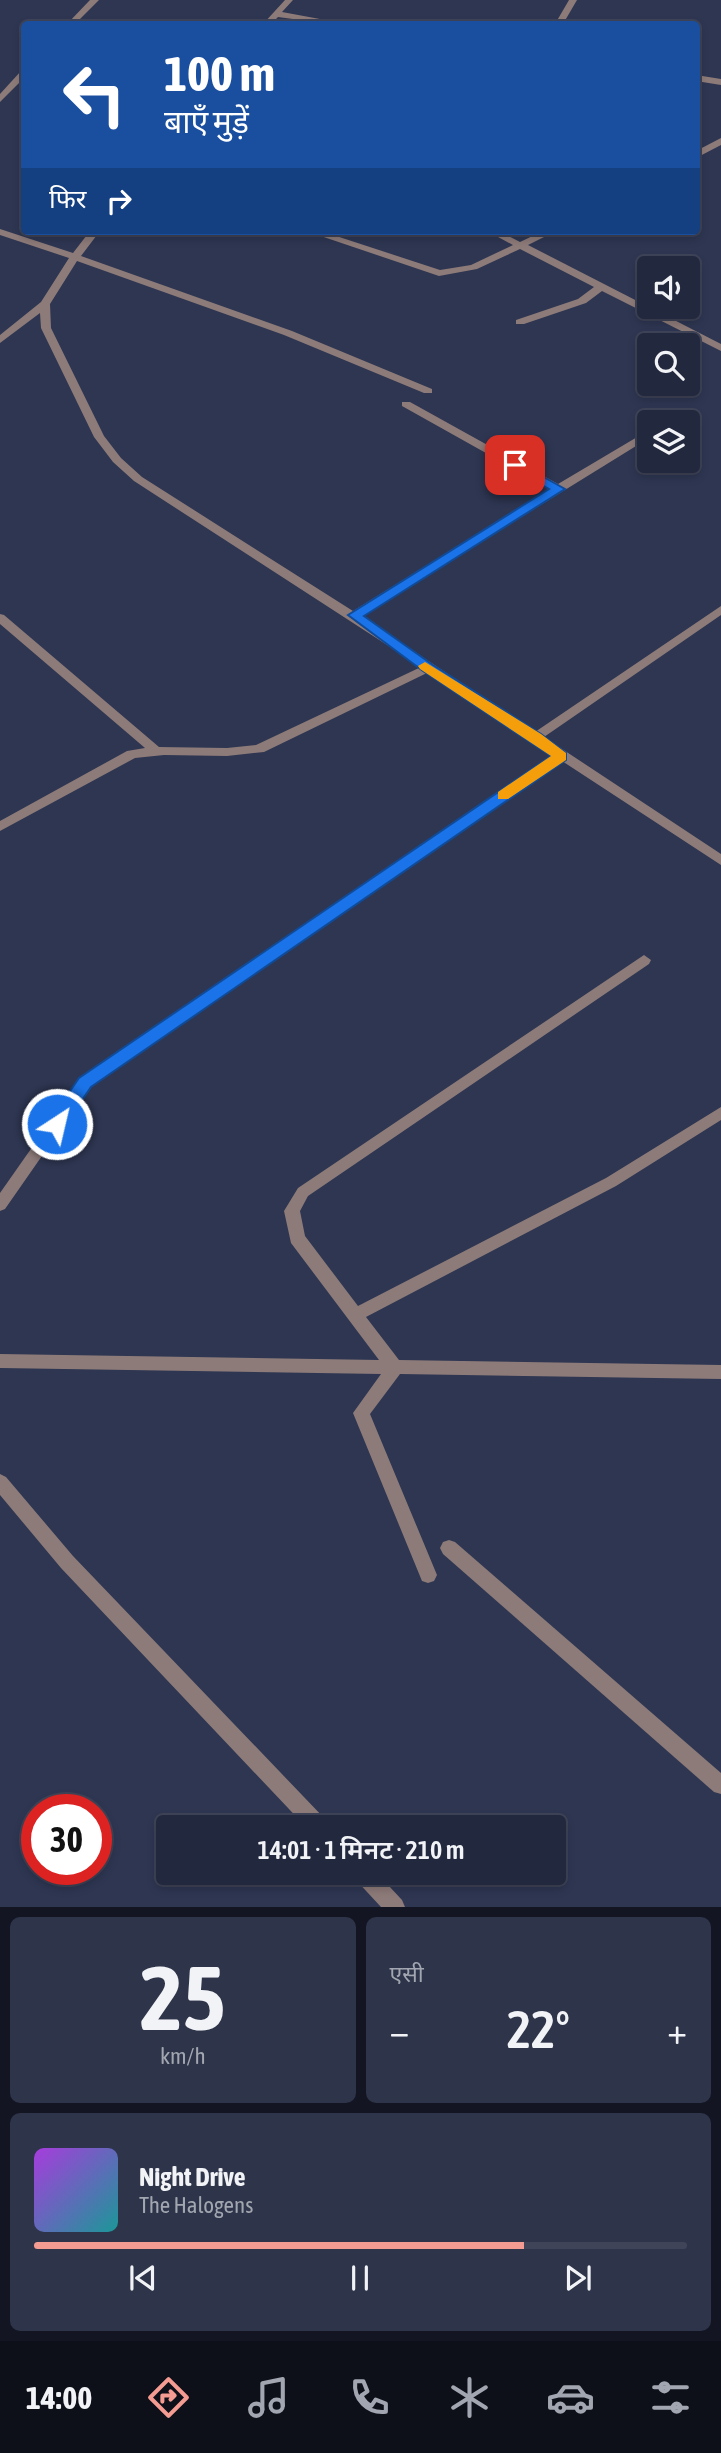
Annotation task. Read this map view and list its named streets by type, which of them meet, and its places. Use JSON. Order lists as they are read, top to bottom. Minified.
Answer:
{"page":{"turn":["100 m","बाएँ मुड़ें"],"then":"फिर","limit":"30","trip":"14:01 · 1 मिनट · 210 m","tile":[["25","km/h"],"एसी"],"heat":["−","22°","+"],"song":["Night Drive","The Halogens"],"tabs":"14:00"}}
